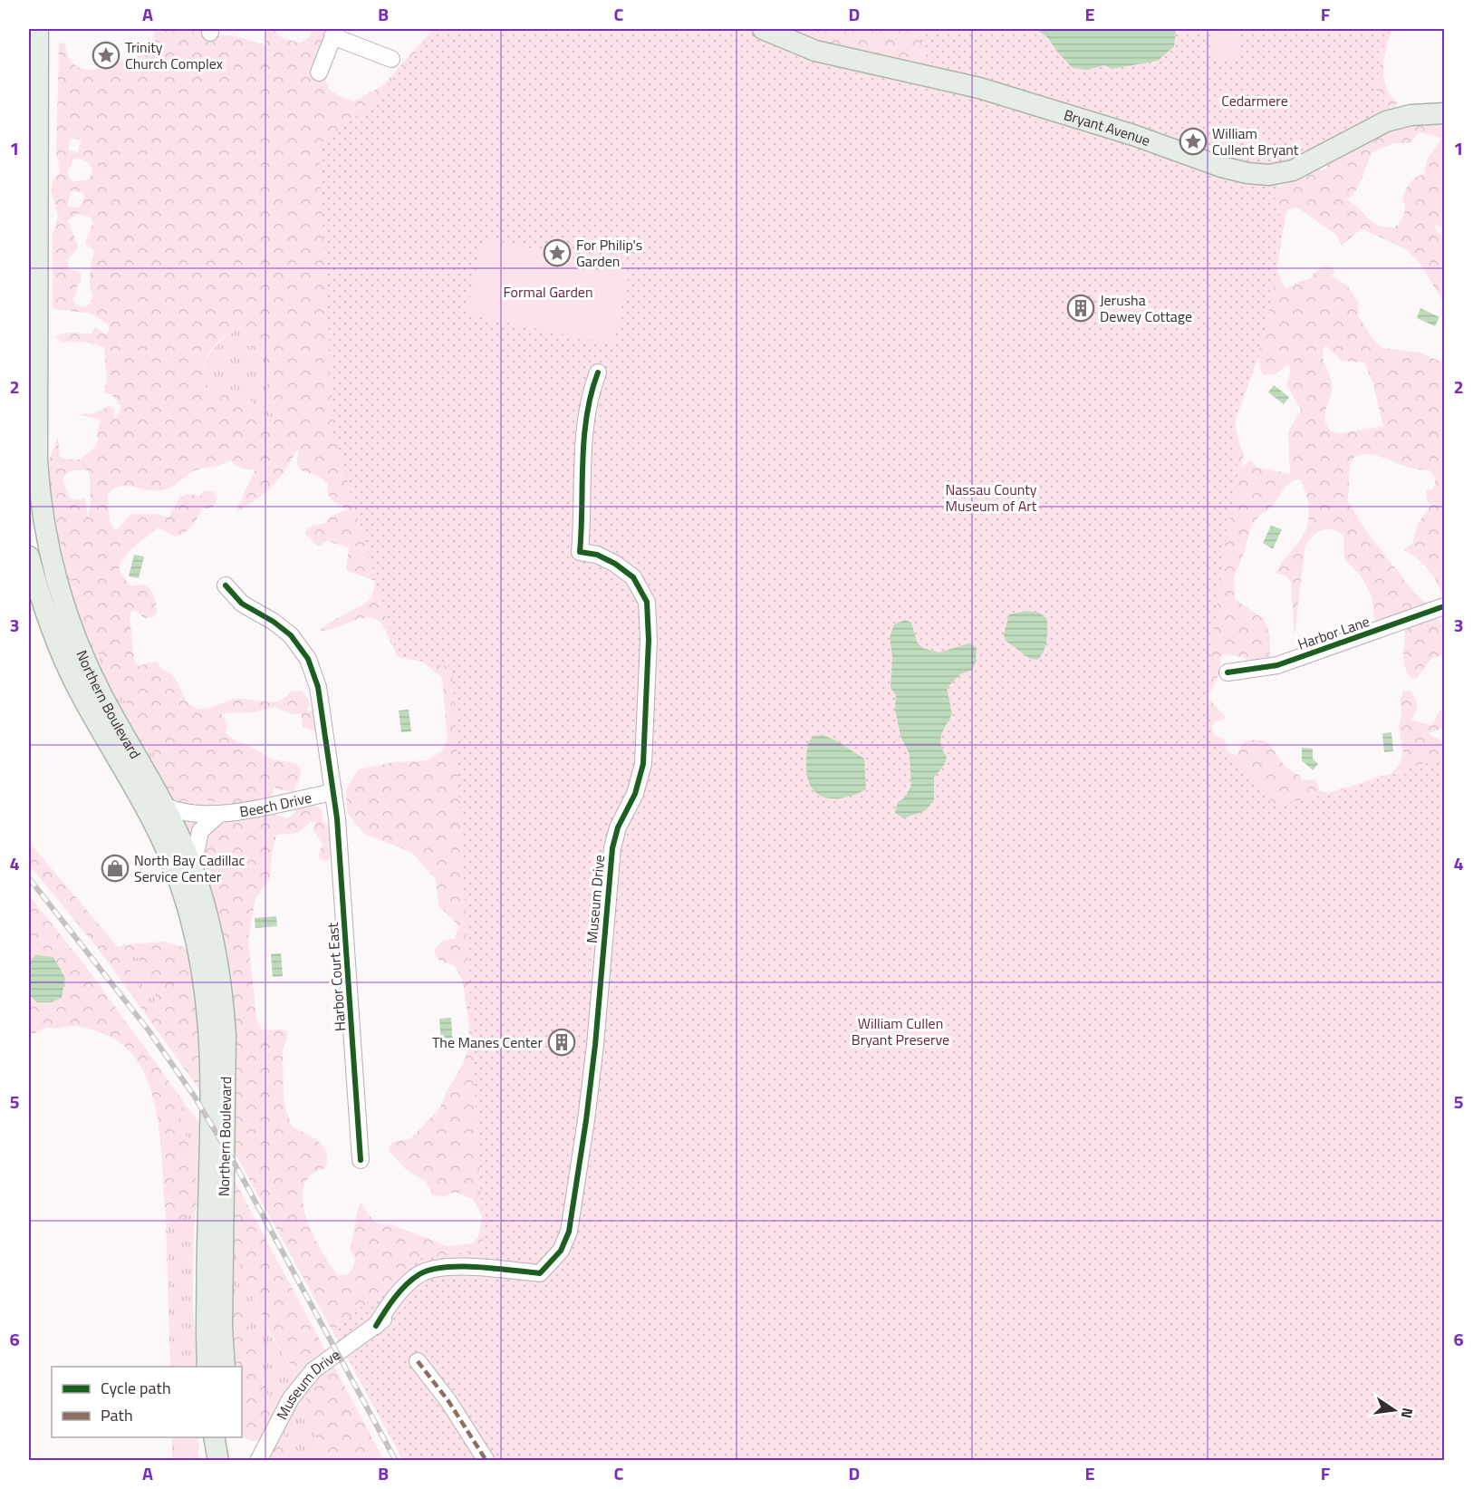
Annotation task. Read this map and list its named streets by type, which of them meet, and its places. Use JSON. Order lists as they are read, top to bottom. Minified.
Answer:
{"streets":{"main road":["Bryant Avenue","Northern Boulevard"],"street":["Harbor Lane","Beech Drive","Museum Drive","Harbor Court East"]},"crossings":[["Northern Boulevard","Beech Drive"],["Beech Drive","Harbor Court East"]],"parks":["Cedarmere","Formal Garden","Nassau County Museum of Art","William Cullen Bryant Preserve"],"places":{"place":["Trinity Church Complex","William Cullent Bryant","For Philip's Garden"],"building":["Jerusha Dewey Cottage","The Manes Center"],"shop":["North Bay Cadillac Service Center"]},"legend":["Cycle path","Path"],"north":"right","grid":{"columns":["A","B","C","D","E","F"],"rows":["1","2","3","4","5","6"]}}
